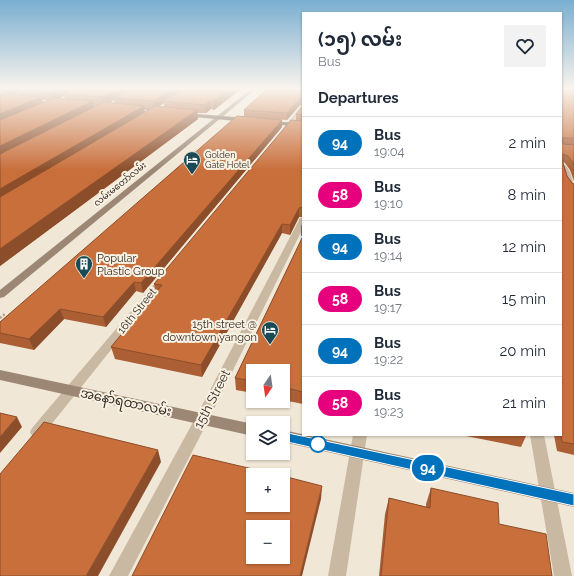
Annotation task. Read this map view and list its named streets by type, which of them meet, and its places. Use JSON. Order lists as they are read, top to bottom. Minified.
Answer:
{"streets":{"main road":["လမ်းမတော်လမ်း","အနော်ရထာလမ်း"],"street":["16th Street","15th Street"]},"crossings":[["16th Street","အနော်ရထာလမ်း"],["15th Street","အနော်ရထာလမ်း"]],"places":{"hotel":["Golden Gate Hotel","15th street @ downtown yangon"],"building":["Popular Plastic Group"]},"lines":["bus line 94"],"north":"bottom","page":{"on_map":"94","heading":[["(၁၅) လမ်း","Bus"],"Departures"],"list":[{"mark":"94","name":"Bus","note":"19:04","value":"2 min"},{"mark":"58","name":"Bus","note":"19:10","value":"8 min"},{"mark":"94","name":"Bus","note":"19:14","value":"12 min"},{"mark":"58","name":"Bus","note":"19:17","value":"15 min"},{"mark":"94","name":"Bus","note":"19:22","value":"20 min"},{"mark":"58","name":"Bus","note":"19:23","value":"21 min"}],"map_buttons":["+","−"]}}
